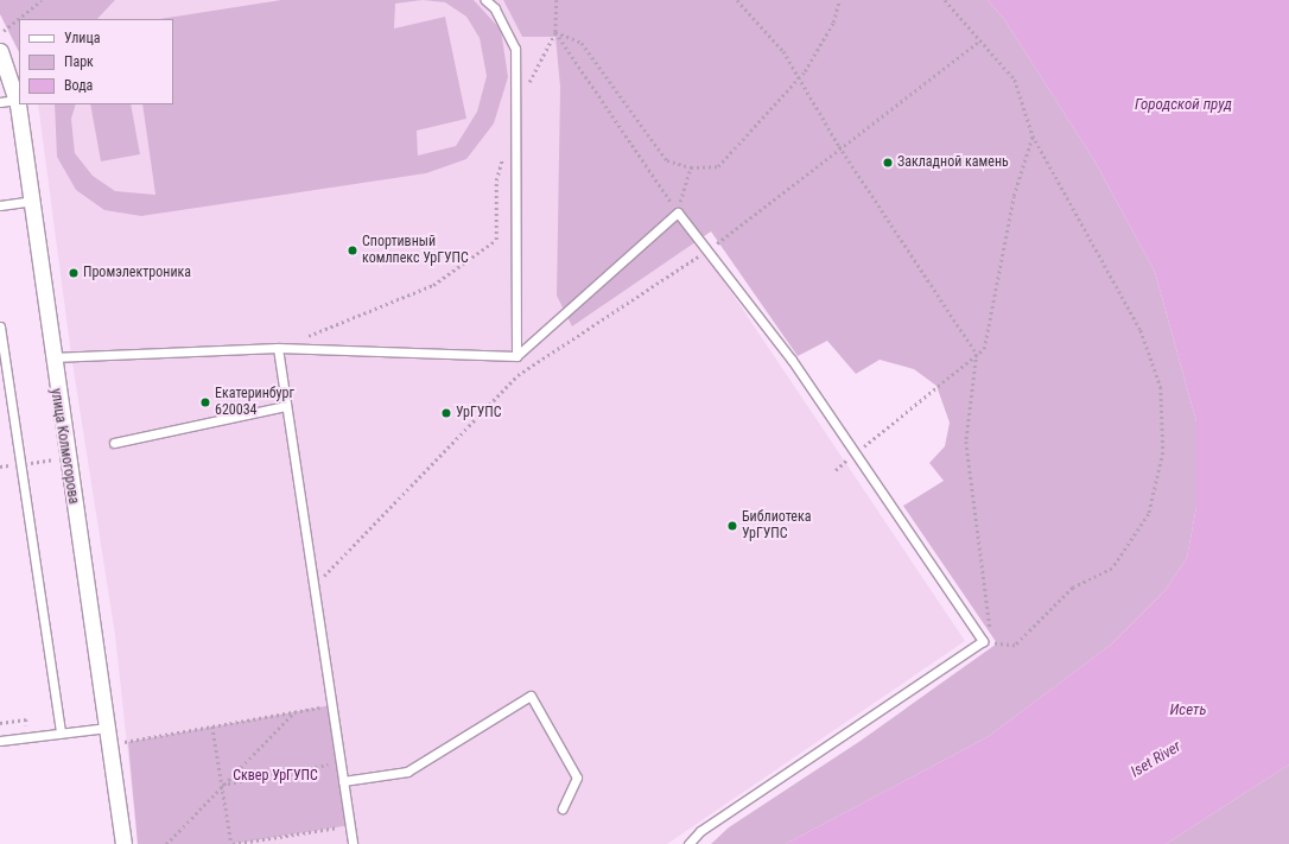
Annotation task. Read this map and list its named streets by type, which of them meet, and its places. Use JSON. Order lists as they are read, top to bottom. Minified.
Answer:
{"streets":{"street":["улица Колмогорова"]},"water":["Городской пруд","Исеть","Iset River"],"parks":["Сквер УрГУПС"],"places":["Закладной камень","Спортивный комлпекс УрГУПС","Промэлектроника","Екатеринбург 620034","УрГУПС","Библиотека УрГУПС"],"legend":["Улица","Парк","Вода"]}
